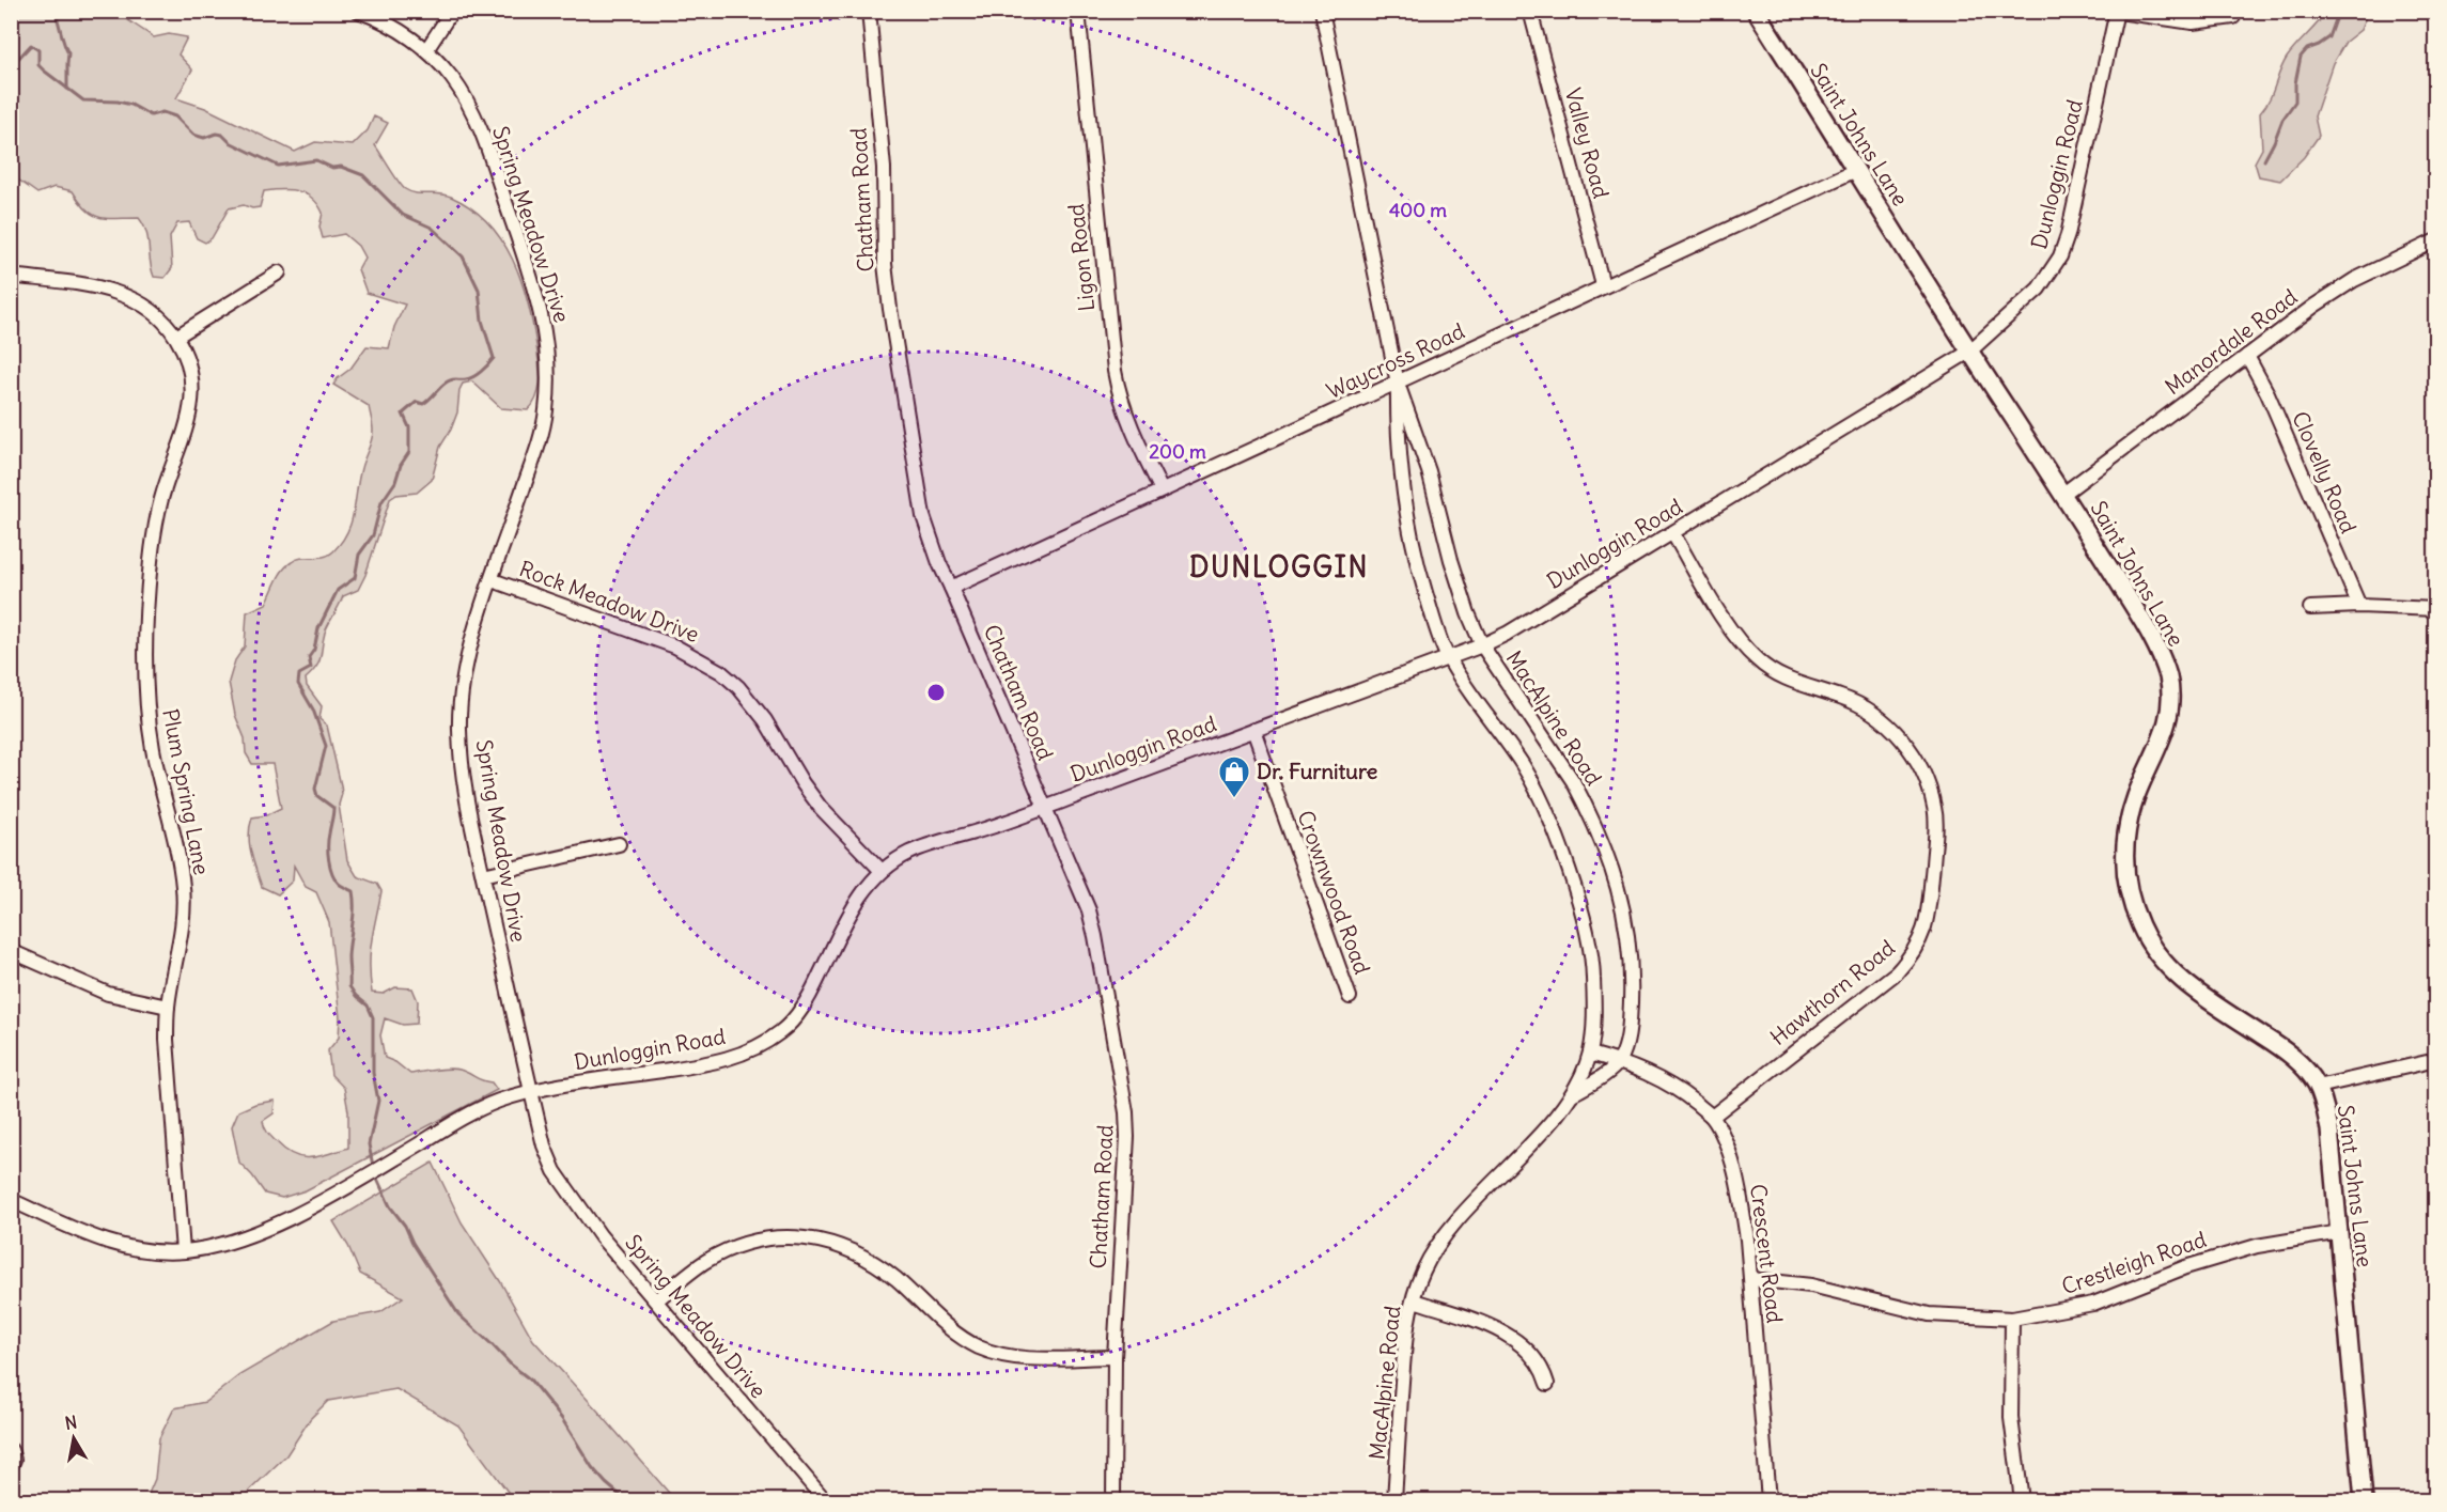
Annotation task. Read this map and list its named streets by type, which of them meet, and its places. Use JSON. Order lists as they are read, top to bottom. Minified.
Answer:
{"streets":{"street":["Saint Johns Lane","Valley Road","Dunloggin Road","Chatham Road","Spring Meadow Drive","Ligon Road","Manordale Road","Waycross Road","Clovelly Road","Rock Meadow Drive","MacAlpine Road","Plum Spring Lane","Crownwood Road","Hawthorn Road","Crescent Road","Crestleigh Road"]},"crossings":[["Saint Johns Lane","Dunloggin Road"],["Saint Johns Lane","Manordale Road"],["Saint Johns Lane","Waycross Road"],["Saint Johns Lane","Crestleigh Road"],["Valley Road","Waycross Road"],["Dunloggin Road","Chatham Road"],["Dunloggin Road","Spring Meadow Drive"],["Dunloggin Road","Rock Meadow Drive"],["Dunloggin Road","MacAlpine Road"],["Dunloggin Road","Plum Spring Lane"],["Dunloggin Road","Crownwood Road"],["Dunloggin Road","Hawthorn Road"],["Chatham Road","Waycross Road"],["Spring Meadow Drive","Rock Meadow Drive"],["Ligon Road","Waycross Road"],["Manordale Road","Clovelly Road"],["Waycross Road","MacAlpine Road"],["MacAlpine Road","Crescent Road"],["Hawthorn Road","Crescent Road"],["Crescent Road","Crestleigh Road"]],"districts":["DUNLOGGIN"],"places":{"shop":["Dr. Furniture"]},"north":"top","rings":["400 m","200 m"]}
